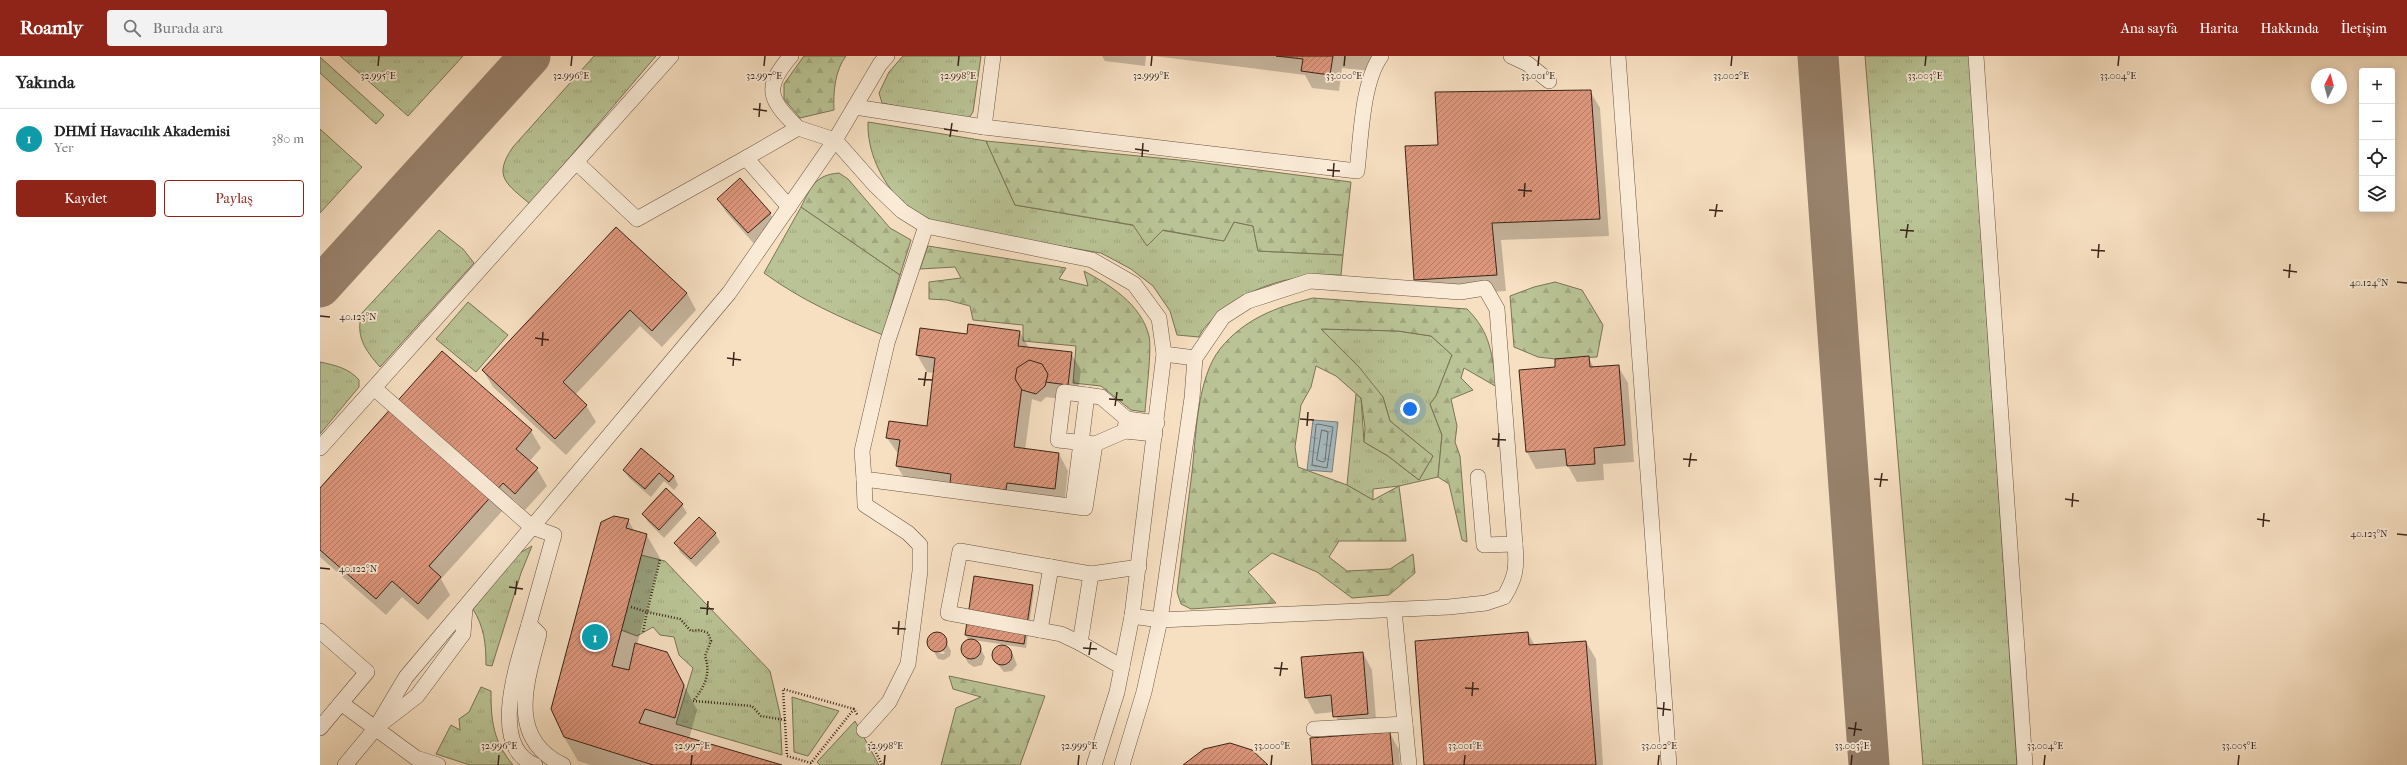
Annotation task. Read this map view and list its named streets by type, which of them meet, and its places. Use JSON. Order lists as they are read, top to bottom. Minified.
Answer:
{"north":"top","page":{"header":"Roamly","search":"Burada ara","nav":["Ana sayfa","Harita","Hakkında","İletişim"],"heading":"Yakında","map_buttons":["+","−"],"list":[{"mark":"1","name":"DHMİ Havacılık Akademisi","note":"Yer","value":"380 m"}],"buttons":["Kaydet","Paylaş"],"pins":"1"},"coordinates":["32.995°E","32.996°E","32.997°E","32.998°E","32.999°E","33.000°E","33.001°E","33.002°E","33.003°E","33.004°E","40.124°N","40.123°N","40.122°N","33.005°E"]}
